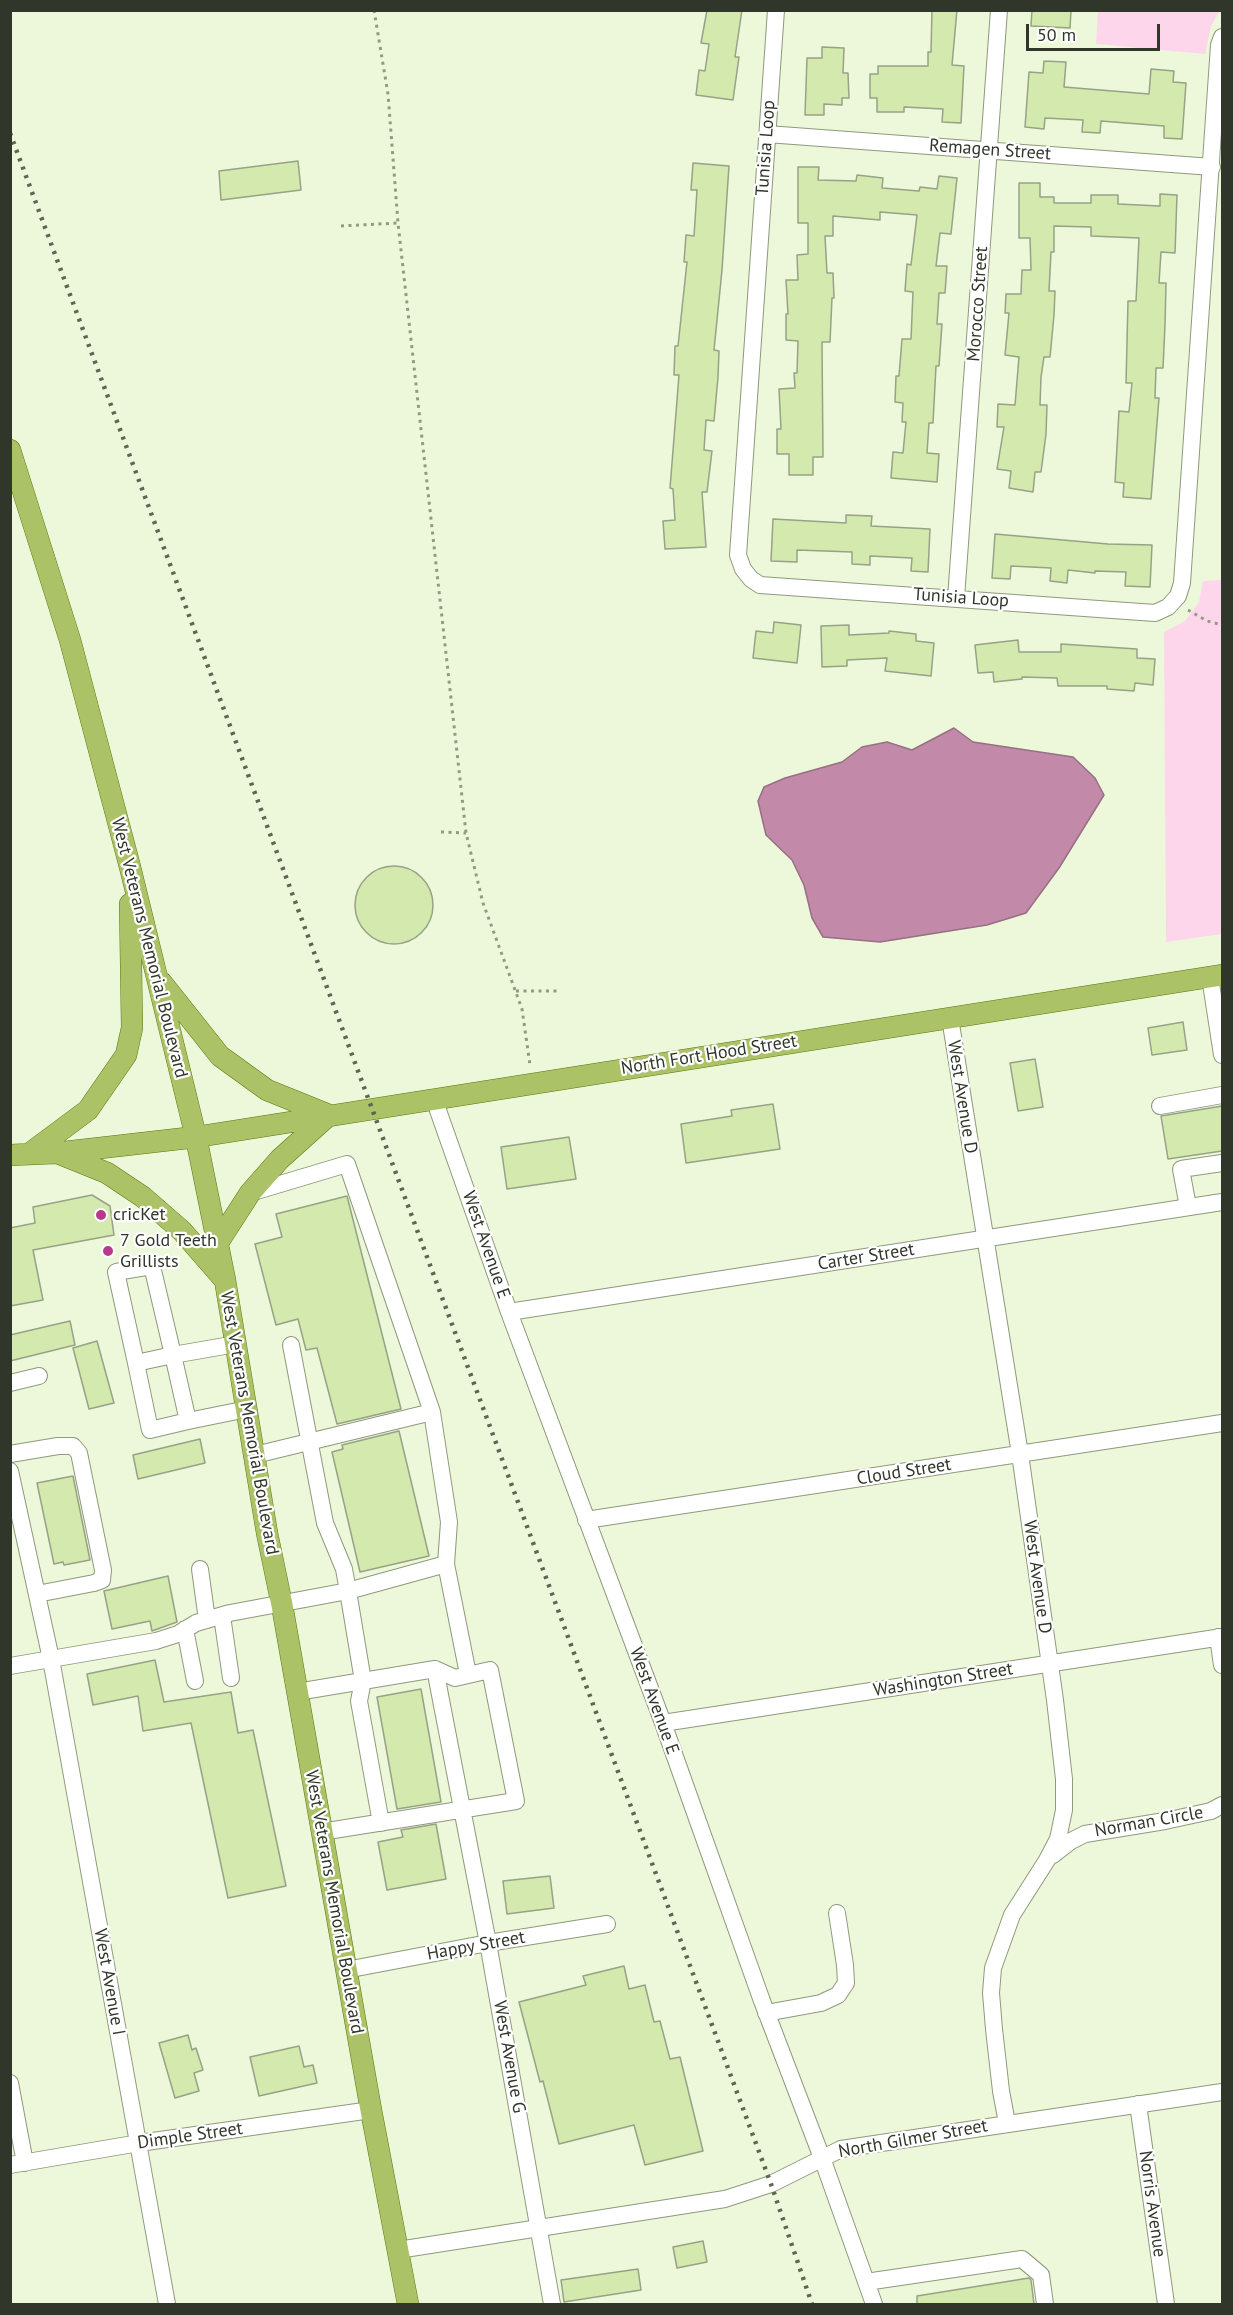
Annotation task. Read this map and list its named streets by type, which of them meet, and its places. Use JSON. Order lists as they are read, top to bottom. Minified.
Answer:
{"streets":{"main road":["West Veterans Memorial Boulevard","North Fort Hood Street"],"street":["Tunisia Loop","Remagen Street","Morocco Street","West Avenue D","West Avenue E","Carter Street","Cloud Street","Washington Street","Norman Circle","Happy Street","West Avenue I","West Avenue G","Dimple Street","North Gilmer Street","Norris Avenue"]},"crossings":[["Tunisia Loop","Remagen Street"],["Tunisia Loop","Morocco Street"],["Remagen Street","Morocco Street"],["West Veterans Memorial Boulevard","North Fort Hood Street"],["West Veterans Memorial Boulevard","Happy Street"],["West Veterans Memorial Boulevard","Dimple Street"],["West Veterans Memorial Boulevard","North Gilmer Street"],["North Fort Hood Street","West Avenue D"],["North Fort Hood Street","West Avenue E"],["West Avenue D","Carter Street"],["West Avenue D","Cloud Street"],["West Avenue D","Washington Street"],["West Avenue D","Norman Circle"],["West Avenue D","North Gilmer Street"],["West Avenue E","Carter Street"],["West Avenue E","Cloud Street"],["West Avenue E","Washington Street"],["West Avenue E","North Gilmer Street"],["Happy Street","West Avenue G"],["West Avenue I","Dimple Street"],["West Avenue G","North Gilmer Street"],["North Gilmer Street","Norris Avenue"]],"places":["cricKet","7 Gold Teeth Grillists"],"scale_bar":"50 m"}
